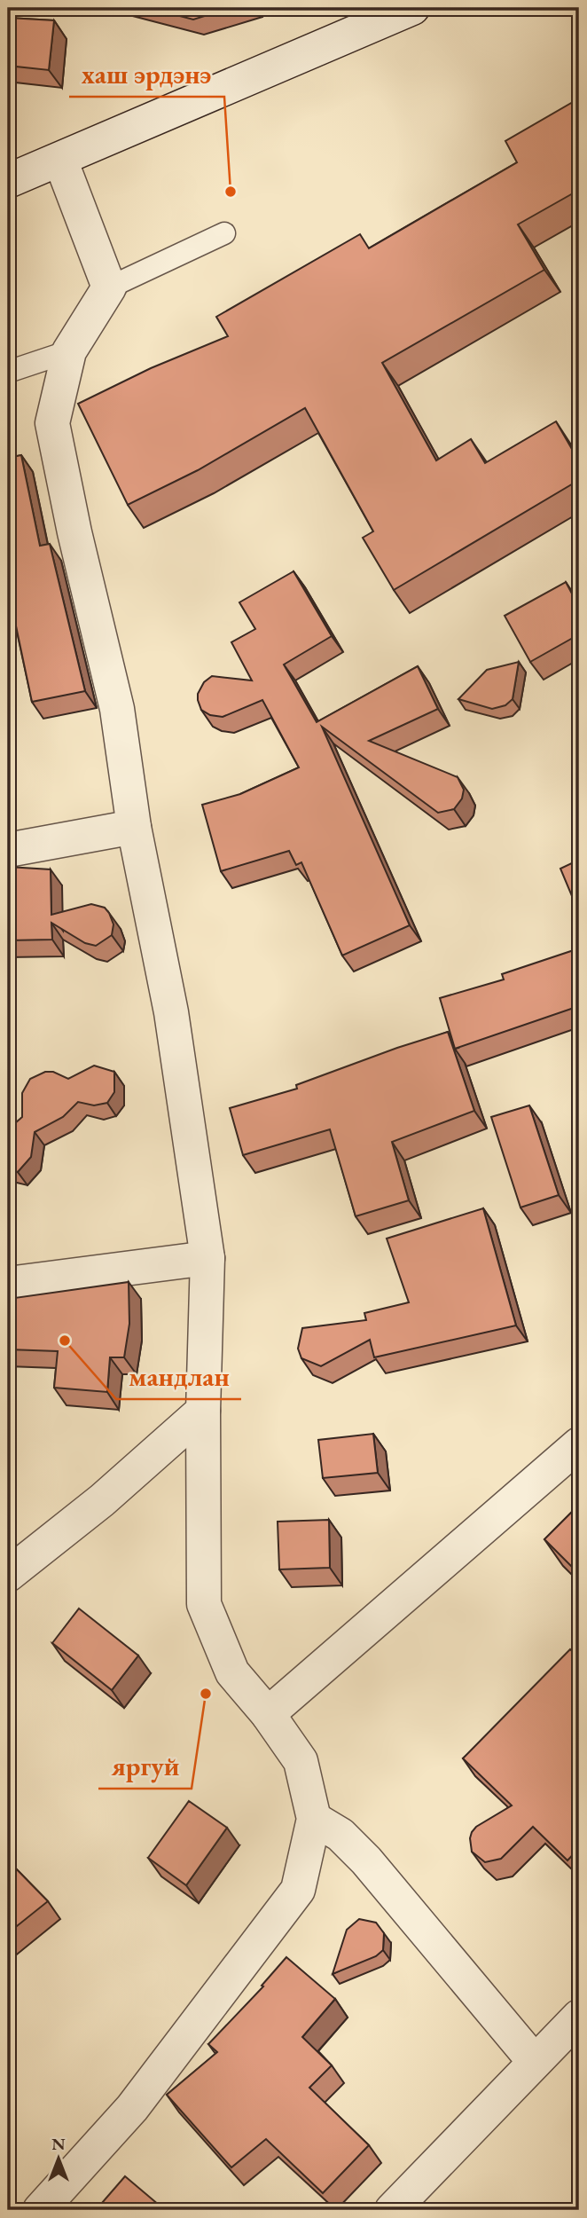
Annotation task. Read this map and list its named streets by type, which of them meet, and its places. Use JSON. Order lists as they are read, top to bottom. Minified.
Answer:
{"places":["хаш эрдэнэ","мандлан","яргуй"],"north":"top"}
